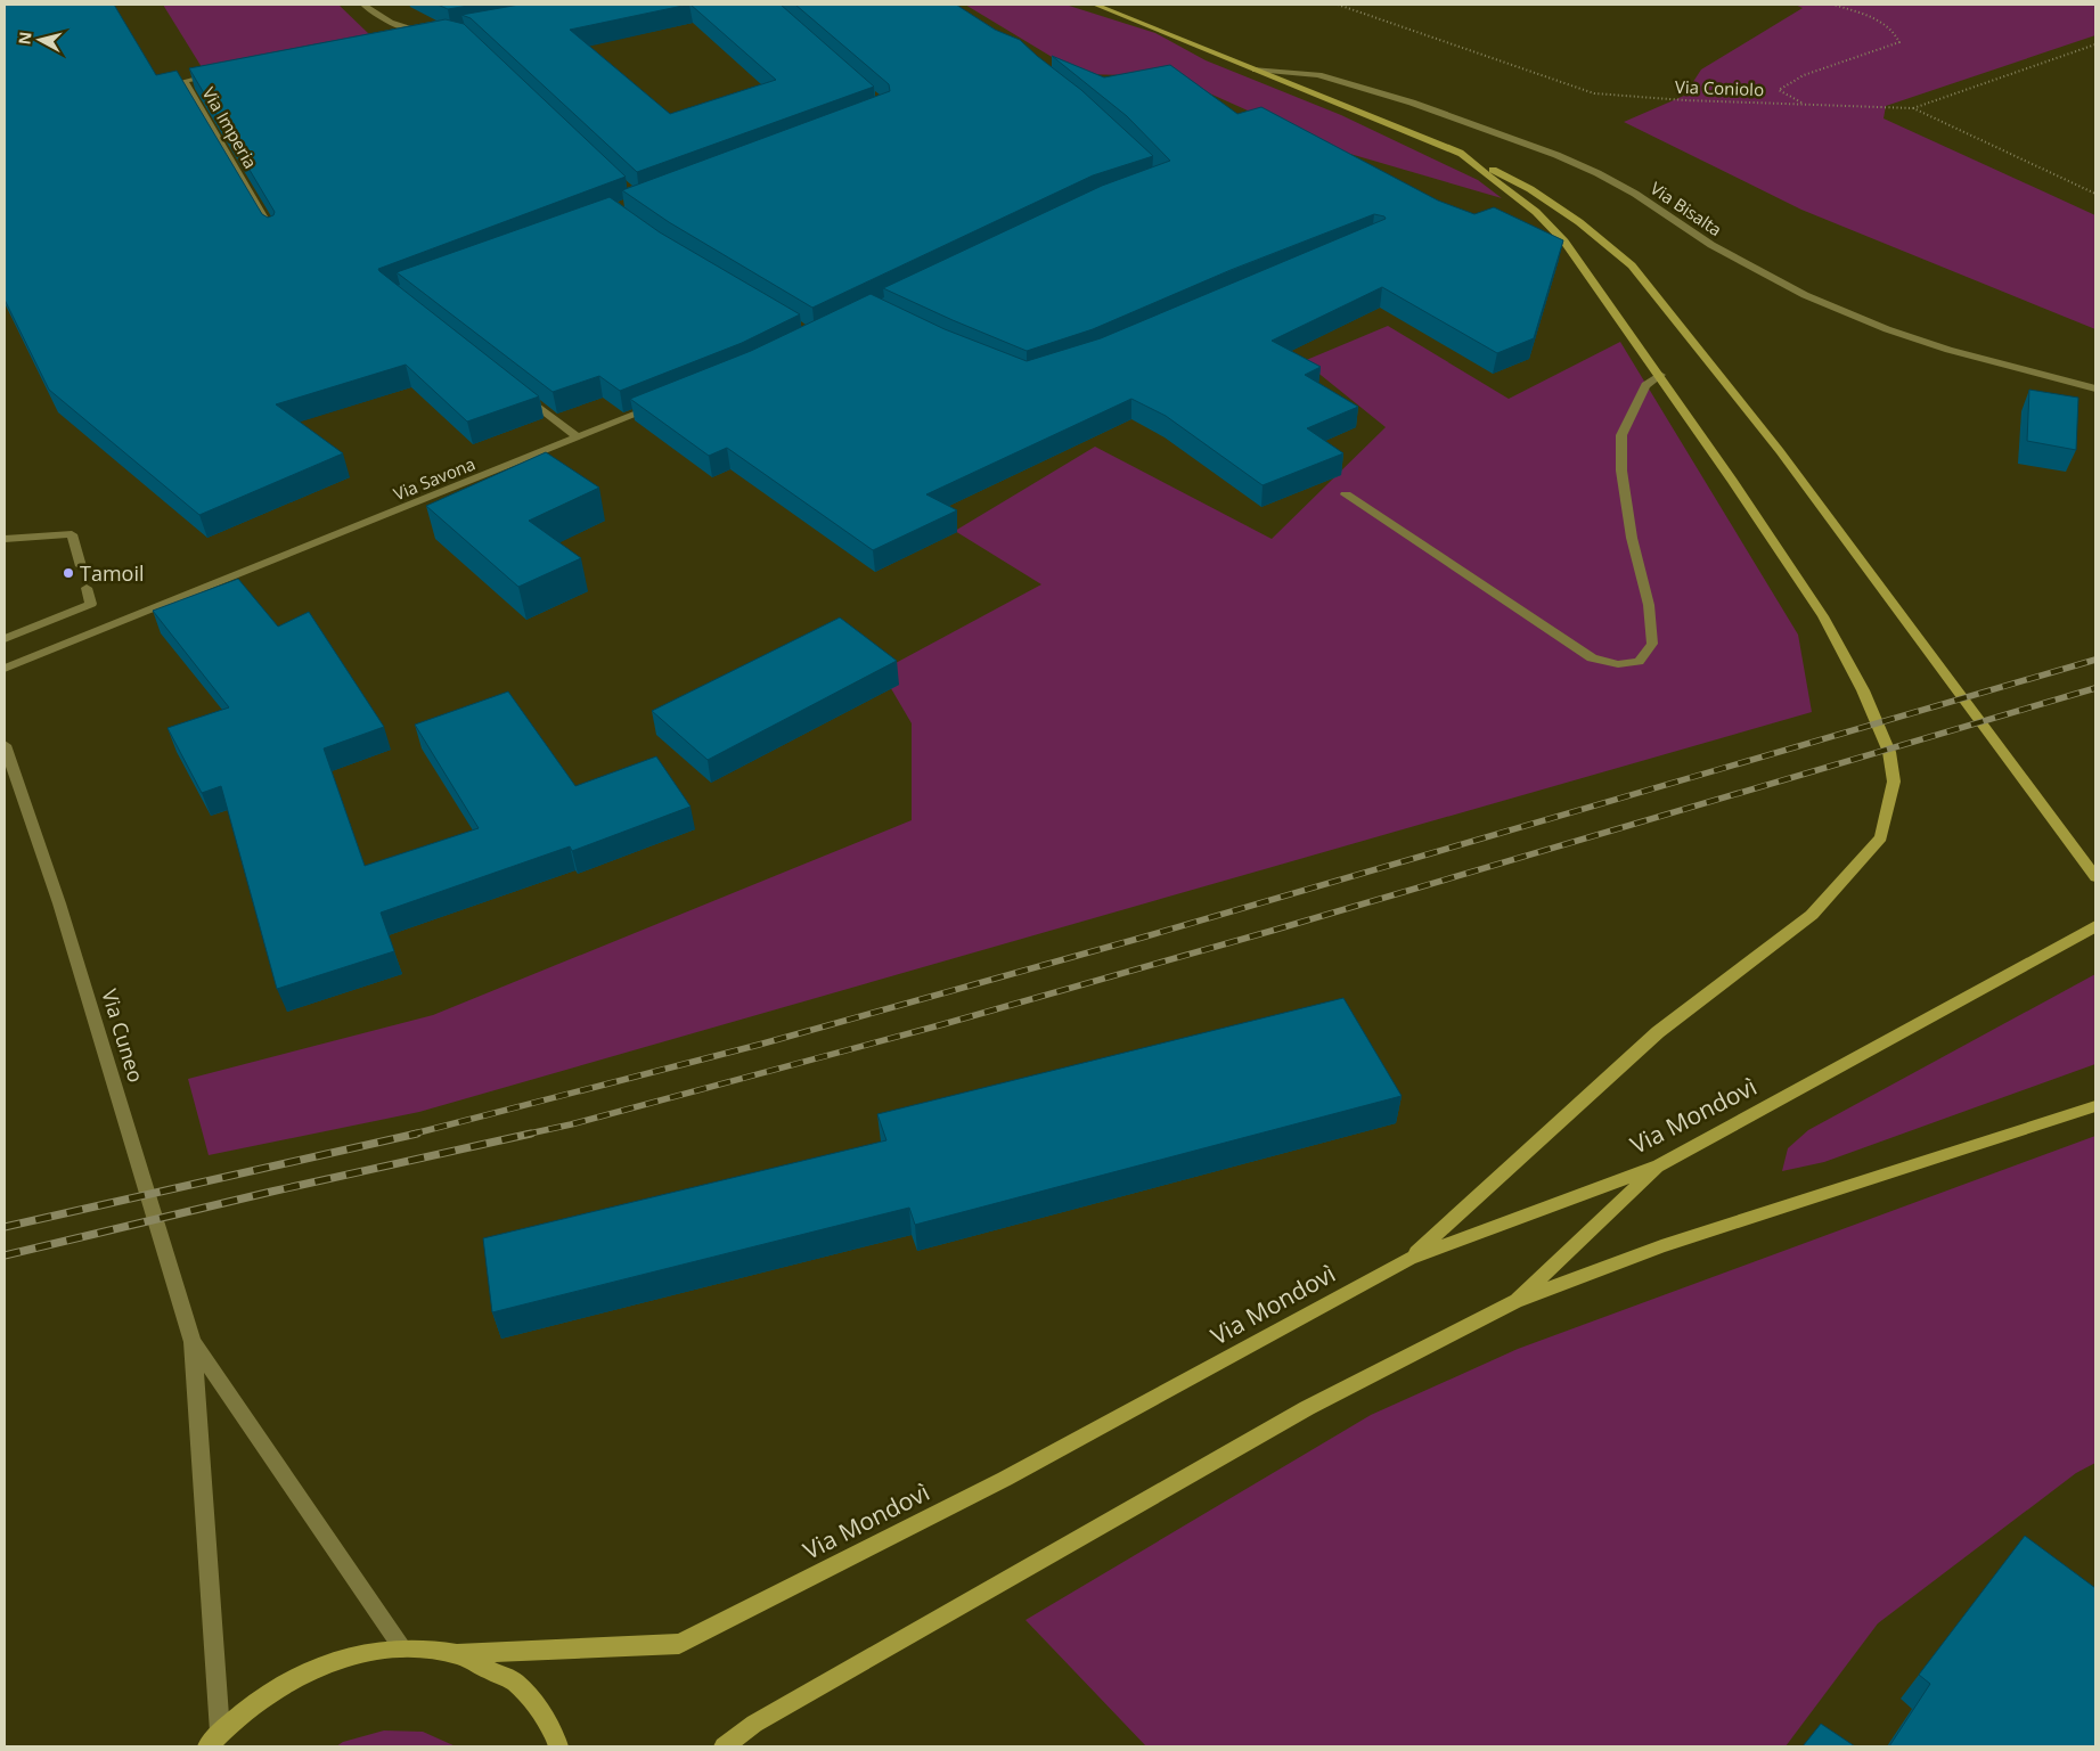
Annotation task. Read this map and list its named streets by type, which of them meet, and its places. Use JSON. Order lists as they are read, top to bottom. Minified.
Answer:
{"streets":{"main road":["Via Bisalta","Via Mondovì"],"street":["Via Imperia","Via Savona","Via Cuneo"],"path":["Via Coniolo"]},"places":["Tamoil"],"north":"left"}
